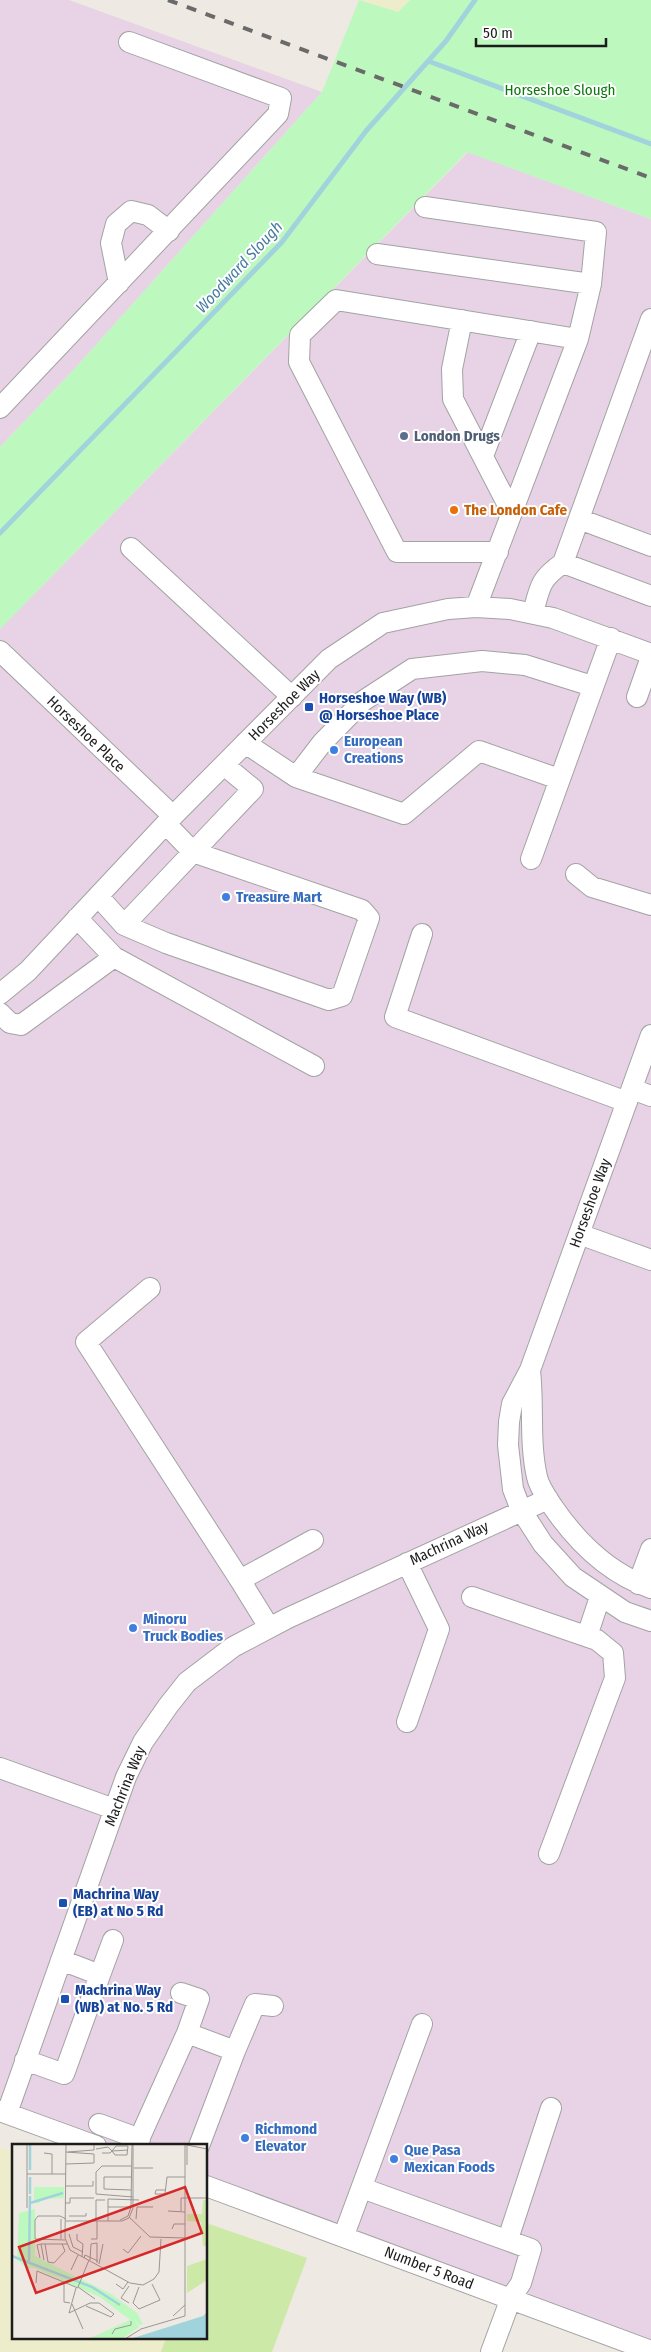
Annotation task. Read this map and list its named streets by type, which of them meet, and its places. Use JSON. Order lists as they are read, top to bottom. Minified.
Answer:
{"streets":{"street":["Horseshoe Way","Horseshoe Place","Machrina Way","Number 5 Road"]},"crossings":[["Horseshoe Way","Horseshoe Place"],["Horseshoe Way","Machrina Way"]],"water":["Woodward Slough"],"parks":["Horseshoe Slough"],"places":{"other":["London Drugs","The London Cafe","European Creations","Treasure Mart","Minoru Truck Bodies","Richmond Elevator","Que Pasa Mexican Foods"],"transit":["Horseshoe Way (WB) @ Horseshoe Place","Machrina Way (EB) at No 5 Rd","Machrina Way (WB) at No. 5 Rd"]},"scale_bar":"50 m"}
